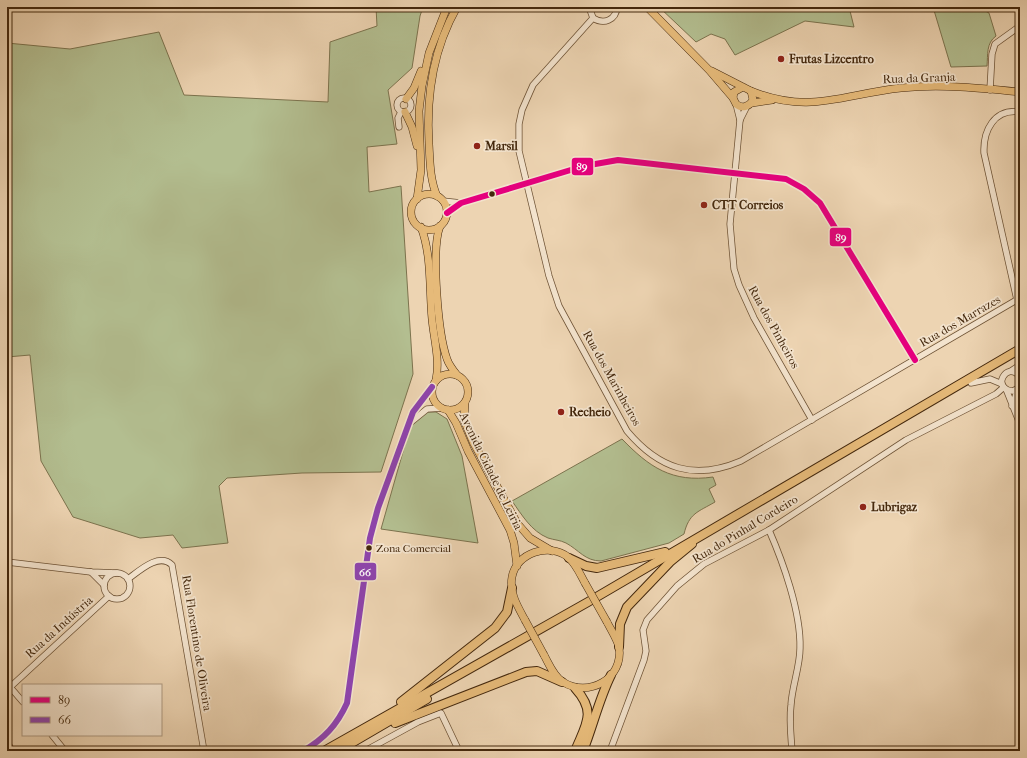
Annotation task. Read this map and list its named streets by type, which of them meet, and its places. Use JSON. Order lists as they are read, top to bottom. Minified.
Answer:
{"streets":{"main road":["Rua da Granja","Avenida Cidade de Leiria"],"street":["Rua dos Marrazes","Rua dos Pinheiros","Rua dos Marinheiros","Rua do Pinhal Cordeiro","Rua da Indústria","Rua Florentino de Oliveira"]},"crossings":[["Rua da Granja","Rua dos Pinheiros"],["Rua dos Marrazes","Rua dos Marinheiros"],["Rua dos Pinheiros","Rua dos Marinheiros"],["Rua da Indústria","Rua Florentino de Oliveira"]],"places":["Frutas Lizcentro","Marsil","CTT Correios","Recheio","Lubrigaz","Zona Comercial"],"lines":["transit line 89","transit line 66"],"legend":["89","66"]}
